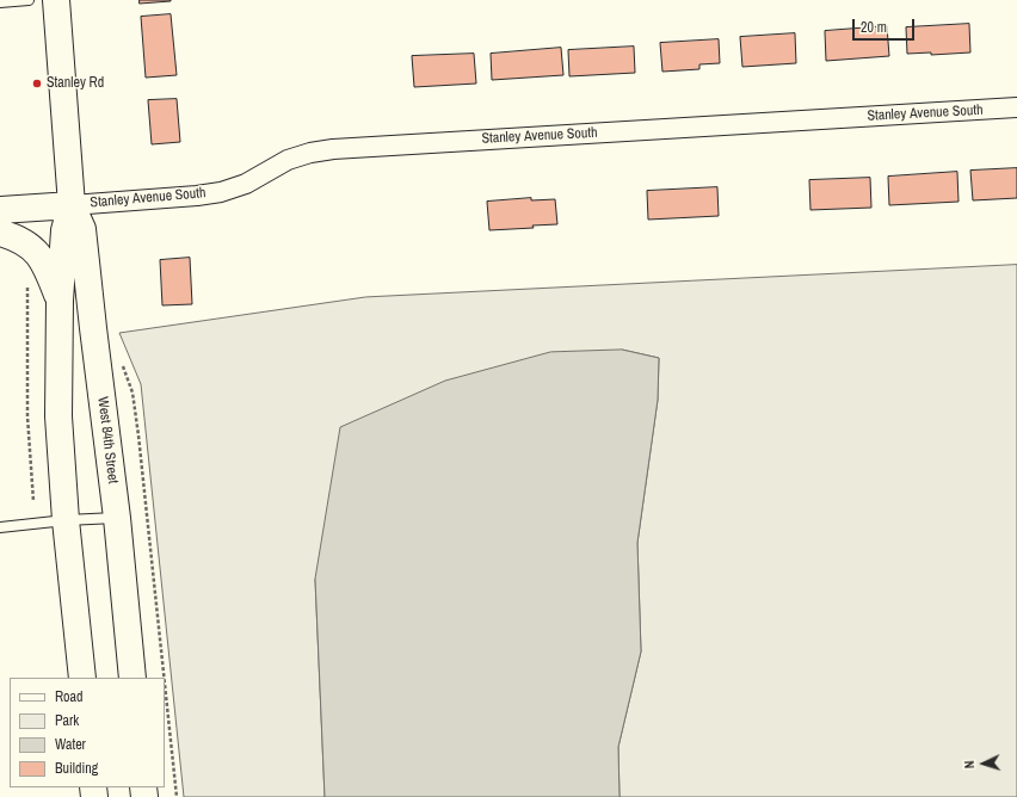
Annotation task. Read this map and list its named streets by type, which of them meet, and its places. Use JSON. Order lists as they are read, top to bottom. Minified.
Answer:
{"streets":{"street":["Stanley Avenue South","West 84th Street"]},"crossings":[["Stanley Avenue South","West 84th Street"]],"places":["Stanley Rd"],"legend":["Road","Park","Water","Building"],"scale_bar":"20 m","north":"left"}
